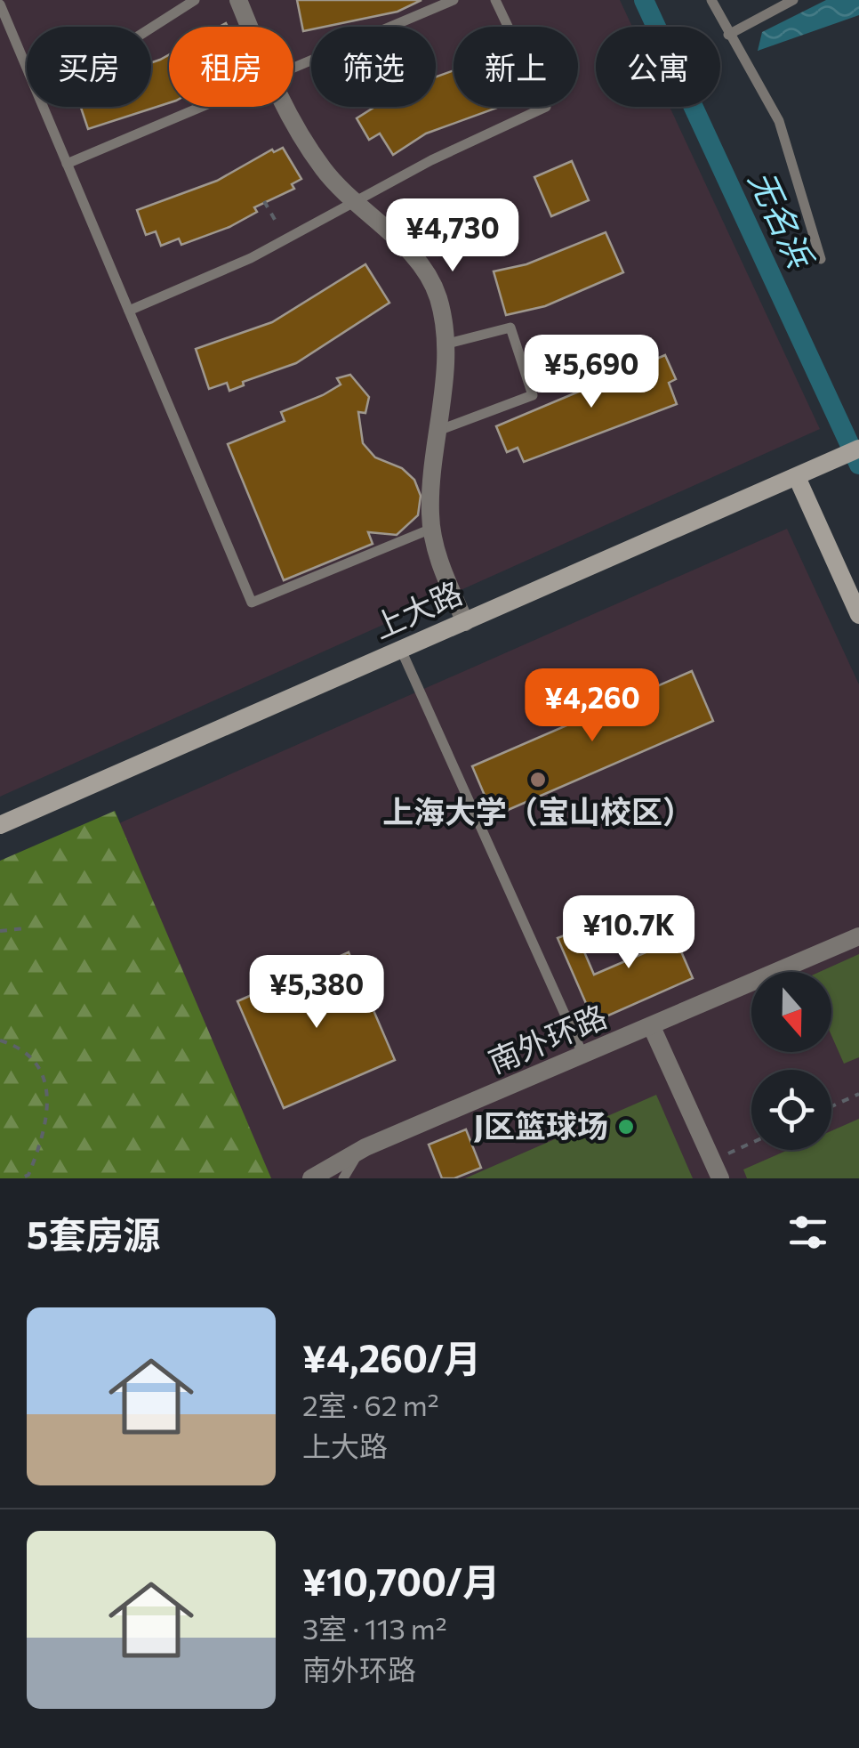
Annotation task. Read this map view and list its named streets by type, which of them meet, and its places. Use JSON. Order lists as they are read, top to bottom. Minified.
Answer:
{"streets":{"street":["上大路","南外环路"]},"water":["无名浜"],"places":["上海大学（宝山校区）","J区篮球场"],"north":"bottom","page":{"chip":["买房","租房","筛选","新上","公寓"],"price":["¥4,730","¥5,690","¥4,260","¥10.7K","¥5,380"],"heading":"5套房源","list":[{"name":"¥4,260/月","note":"2室 · 62 m² · 上大路"},{"name":"¥10,700/月","note":"3室 · 113 m² · 南外环路"}]}}
